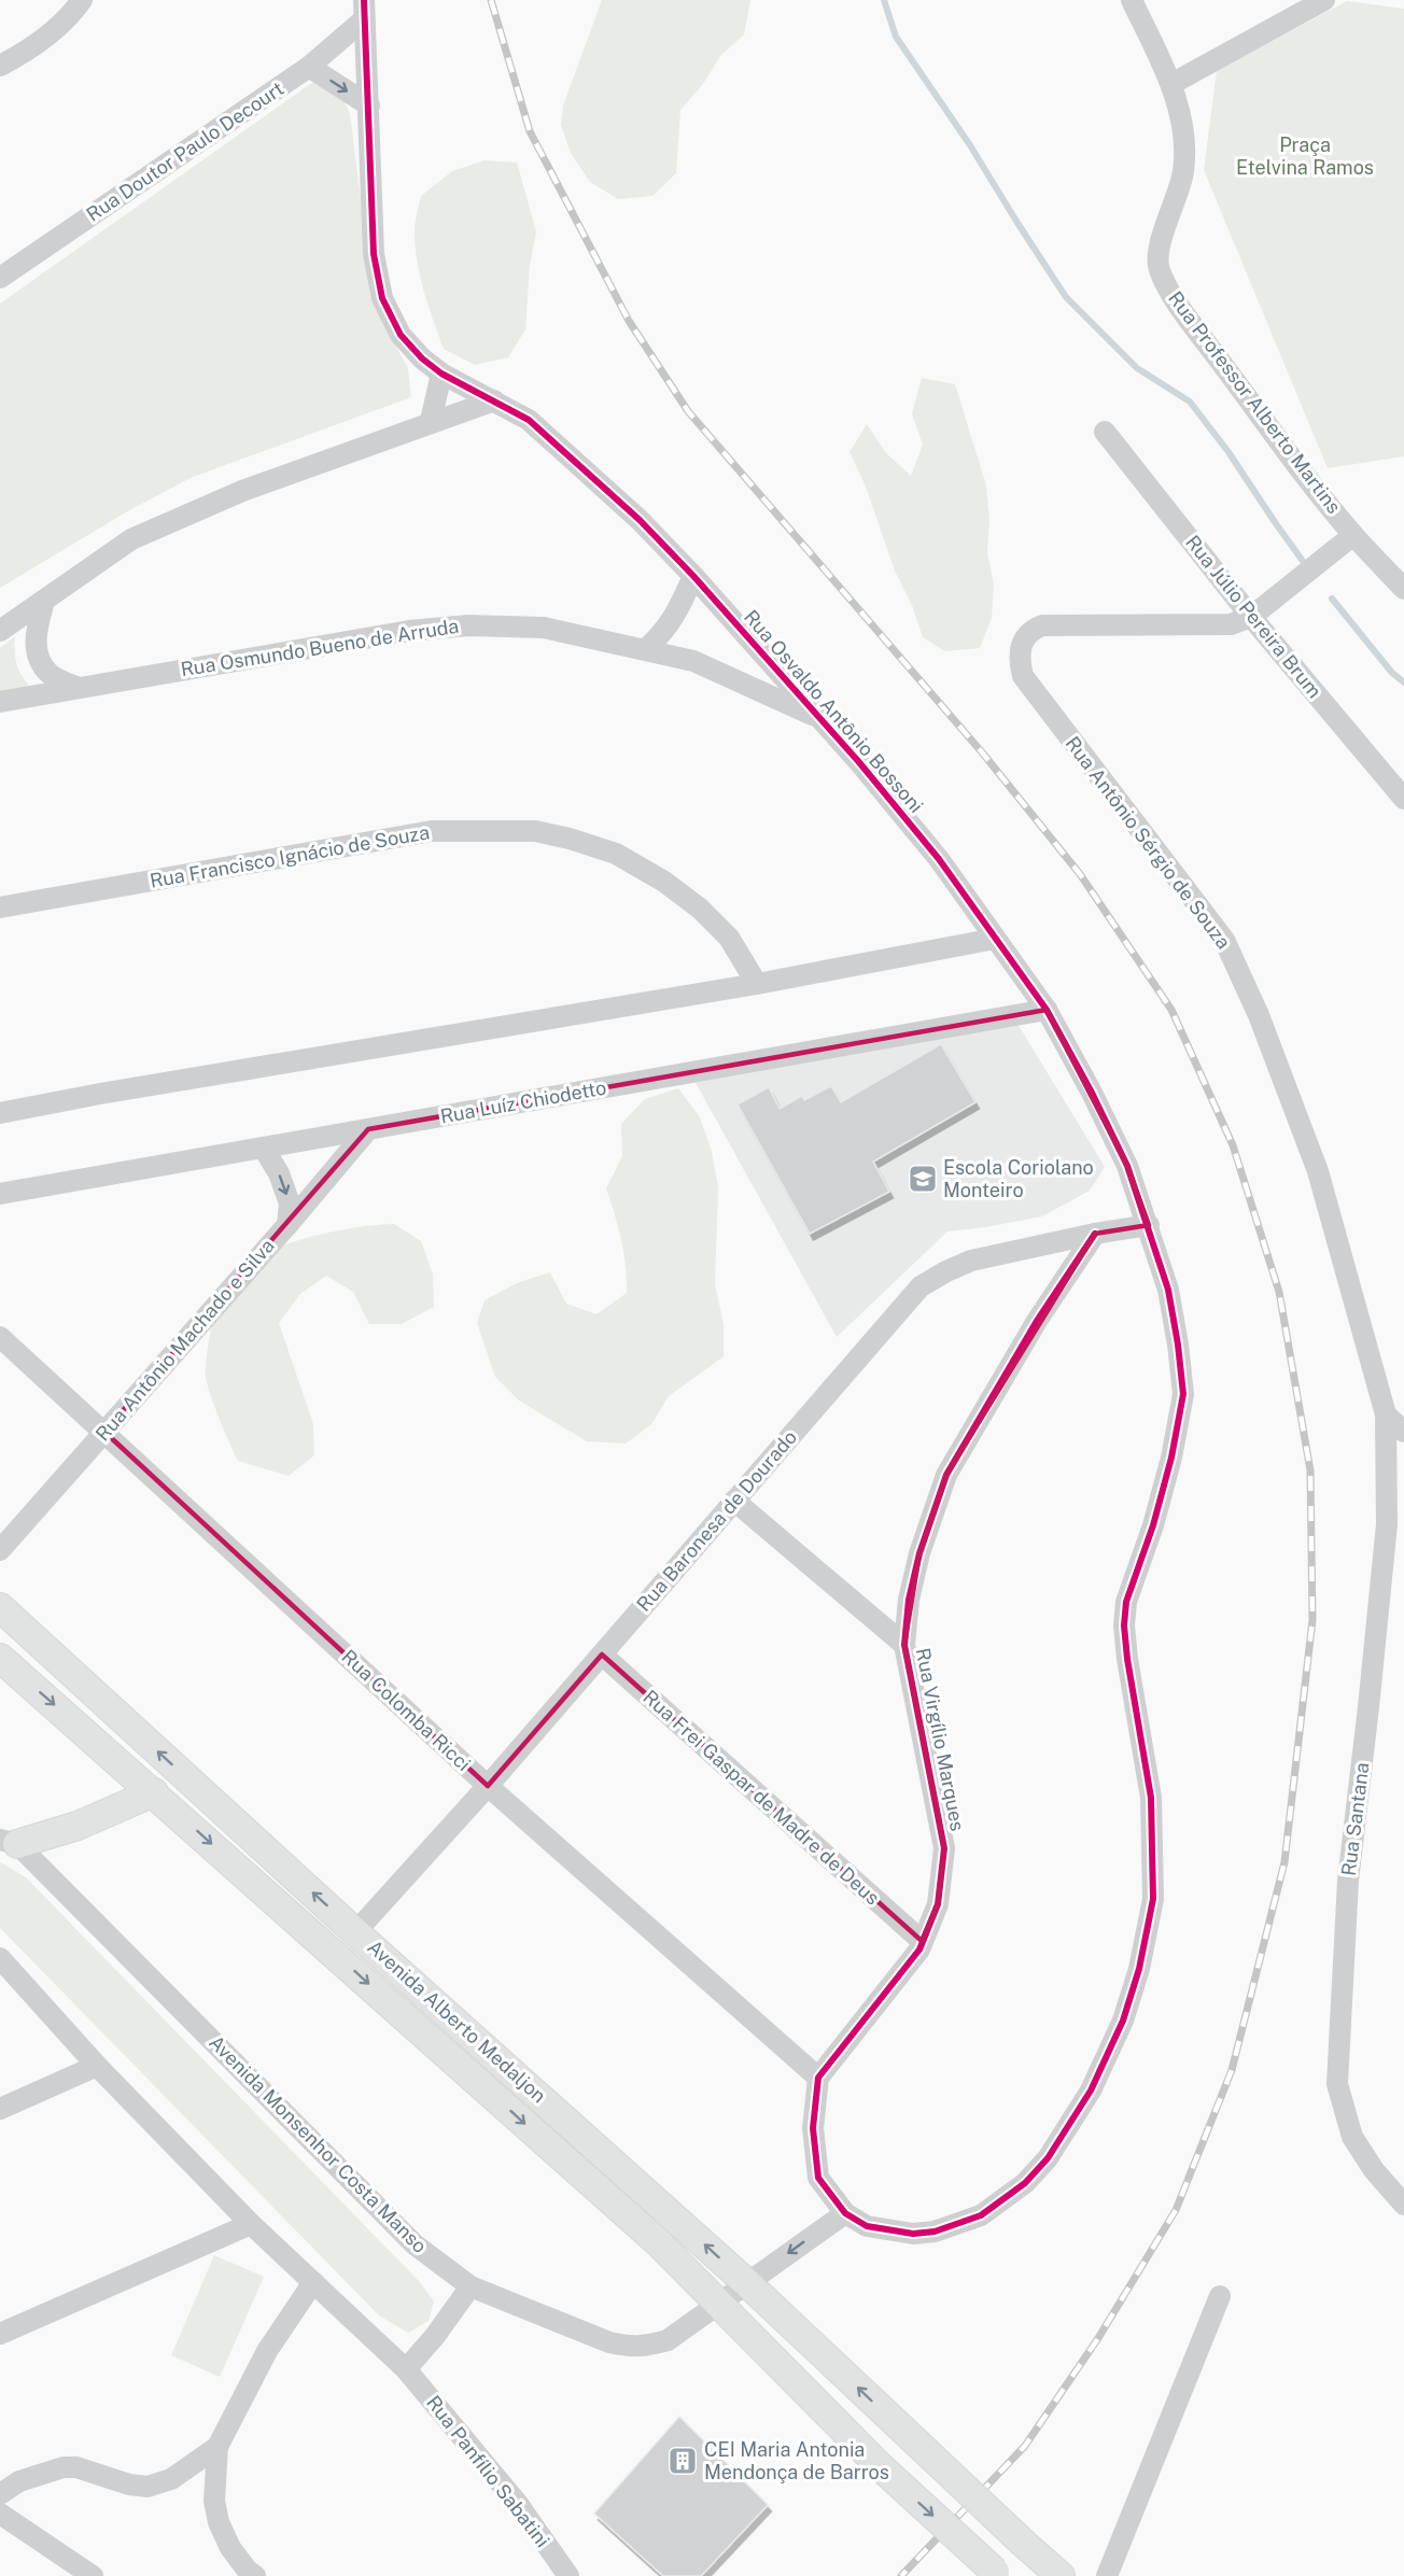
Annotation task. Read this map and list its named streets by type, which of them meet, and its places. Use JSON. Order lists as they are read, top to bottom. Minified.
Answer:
{"streets":{"main road":["Avenida Alberto Medaljon"],"street":["Rua Doutor Paulo Decourt","Rua Professor Alberto Martins","Rua Júlio Pereira Brum","Rua Osmundo Bueno de Arruda","Rua Osvaldo Antônio Bossoni","Rua Antônio Sérgio de Souza","Rua Francisco Ignácio de Souza","Rua Luíz Chiodetto","Rua Antônio Machado e Silva","Rua Baronesa de Dourado","Rua Colomba Ricci","Rua Virgílio Marques","Rua Frei Gaspar de Madre de Deus","Rua Santana","Avenida Monsenhor Costa Manso","Rua Panfílio Sabatini"]},"crossings":[["Rua Doutor Paulo Decourt","Rua Osvaldo Antônio Bossoni"],["Rua Professor Alberto Martins","Rua Antônio Sérgio de Souza"],["Rua Júlio Pereira Brum","Rua Antônio Sérgio de Souza"],["Rua Osmundo Bueno de Arruda","Rua Osvaldo Antônio Bossoni"],["Rua Osvaldo Antônio Bossoni","Rua Luíz Chiodetto"],["Rua Osvaldo Antônio Bossoni","Rua Baronesa de Dourado"],["Rua Osvaldo Antônio Bossoni","Avenida Monsenhor Costa Manso"],["Rua Antônio Sérgio de Souza","Rua Santana"],["Rua Luíz Chiodetto","Rua Antônio Machado e Silva"],["Rua Antônio Machado e Silva","Rua Colomba Ricci"],["Rua Baronesa de Dourado","Rua Colomba Ricci"],["Rua Baronesa de Dourado","Rua Virgílio Marques"],["Rua Baronesa de Dourado","Rua Frei Gaspar de Madre de Deus"],["Rua Baronesa de Dourado","Avenida Alberto Medaljon"],["Rua Colomba Ricci","Rua Virgílio Marques"],["Rua Virgílio Marques","Rua Frei Gaspar de Madre de Deus"],["Avenida Alberto Medaljon","Avenida Monsenhor Costa Manso"]],"parks":["Praça Etelvina Ramos"],"places":{"school or university":["Escola Coriolano Monteiro"],"building":["CEI Maria Antonia Mendonça de Barros"]}}
